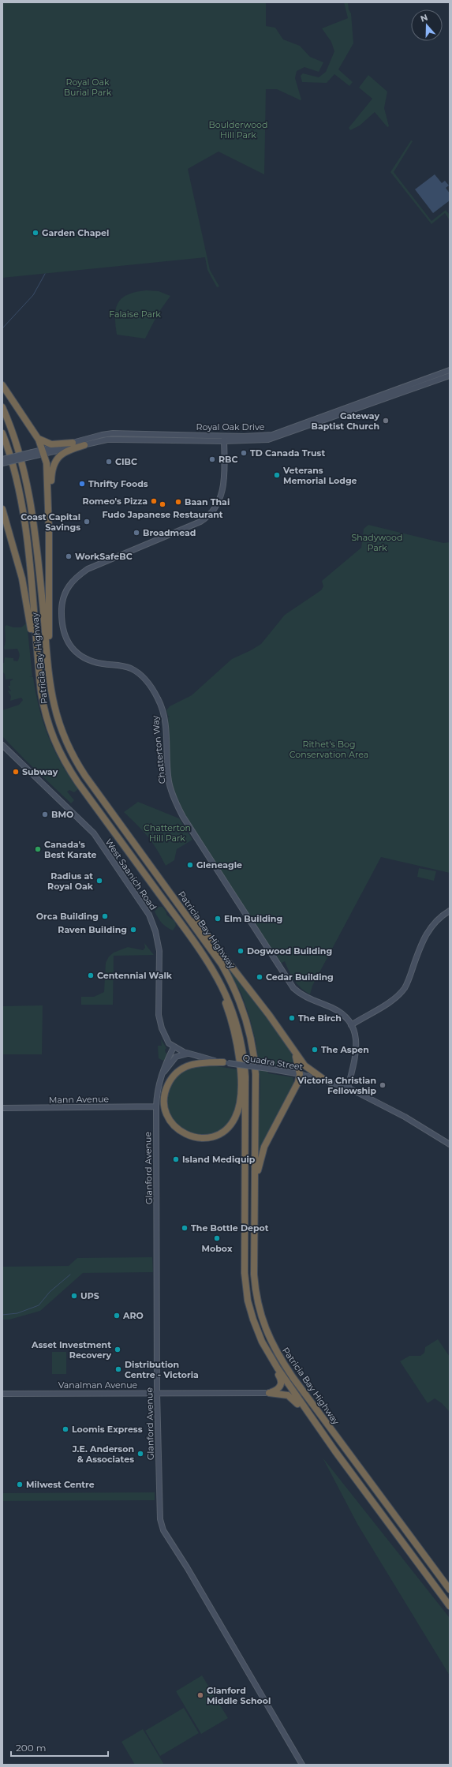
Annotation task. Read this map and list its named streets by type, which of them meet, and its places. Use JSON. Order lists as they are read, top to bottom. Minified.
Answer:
{"streets":{"highway":["Patricia Bay Highway"],"main road":["Royal Oak Drive","Chatterton Way","West Saanich Road","Quadra Street","Mann Avenue","Glanford Avenue","Vanalman Avenue"]},"crossings":[["Royal Oak Drive","Chatterton Way"],["Chatterton Way","Quadra Street"],["West Saanich Road","Quadra Street"],["West Saanich Road","Glanford Avenue"],["Quadra Street","Glanford Avenue"],["Mann Avenue","Glanford Avenue"],["Glanford Avenue","Vanalman Avenue"]],"parks":["Royal Oak Burial Park","Boulderwood Hill Park","Falaise Park","Shadywood Park","Rithet's Bog Conservation Area","Chatterton Hill Park"],"places":["Garden Chapel","Gateway Baptist Church","TD Canada Trust","RBC","CIBC","Veterans Memorial Lodge","Thrifty Foods","Romeo's Pizza","Baan Thai","Fudo Japanese Restaurant","Coast Capital Savings","Broadmead","WorkSafeBC","Subway","BMO","Canada's Best Karate","Gleneagle","Radius at Royal Oak","Orca Building","Elm Building","Raven Building","Dogwood Building","Centennial Walk","Cedar Building","The Birch","The Aspen","Victoria Christian Fellowship","Island Mediquip","The Bottle Depot","Mobox","UPS","ARO","Asset Investment Recovery","Distribution Centre - Victoria","Loomis Express","J.E. Anderson & Associates","Milwest Centre","Glanford Middle School"],"scale_bar":"200 m","north":"top"}
